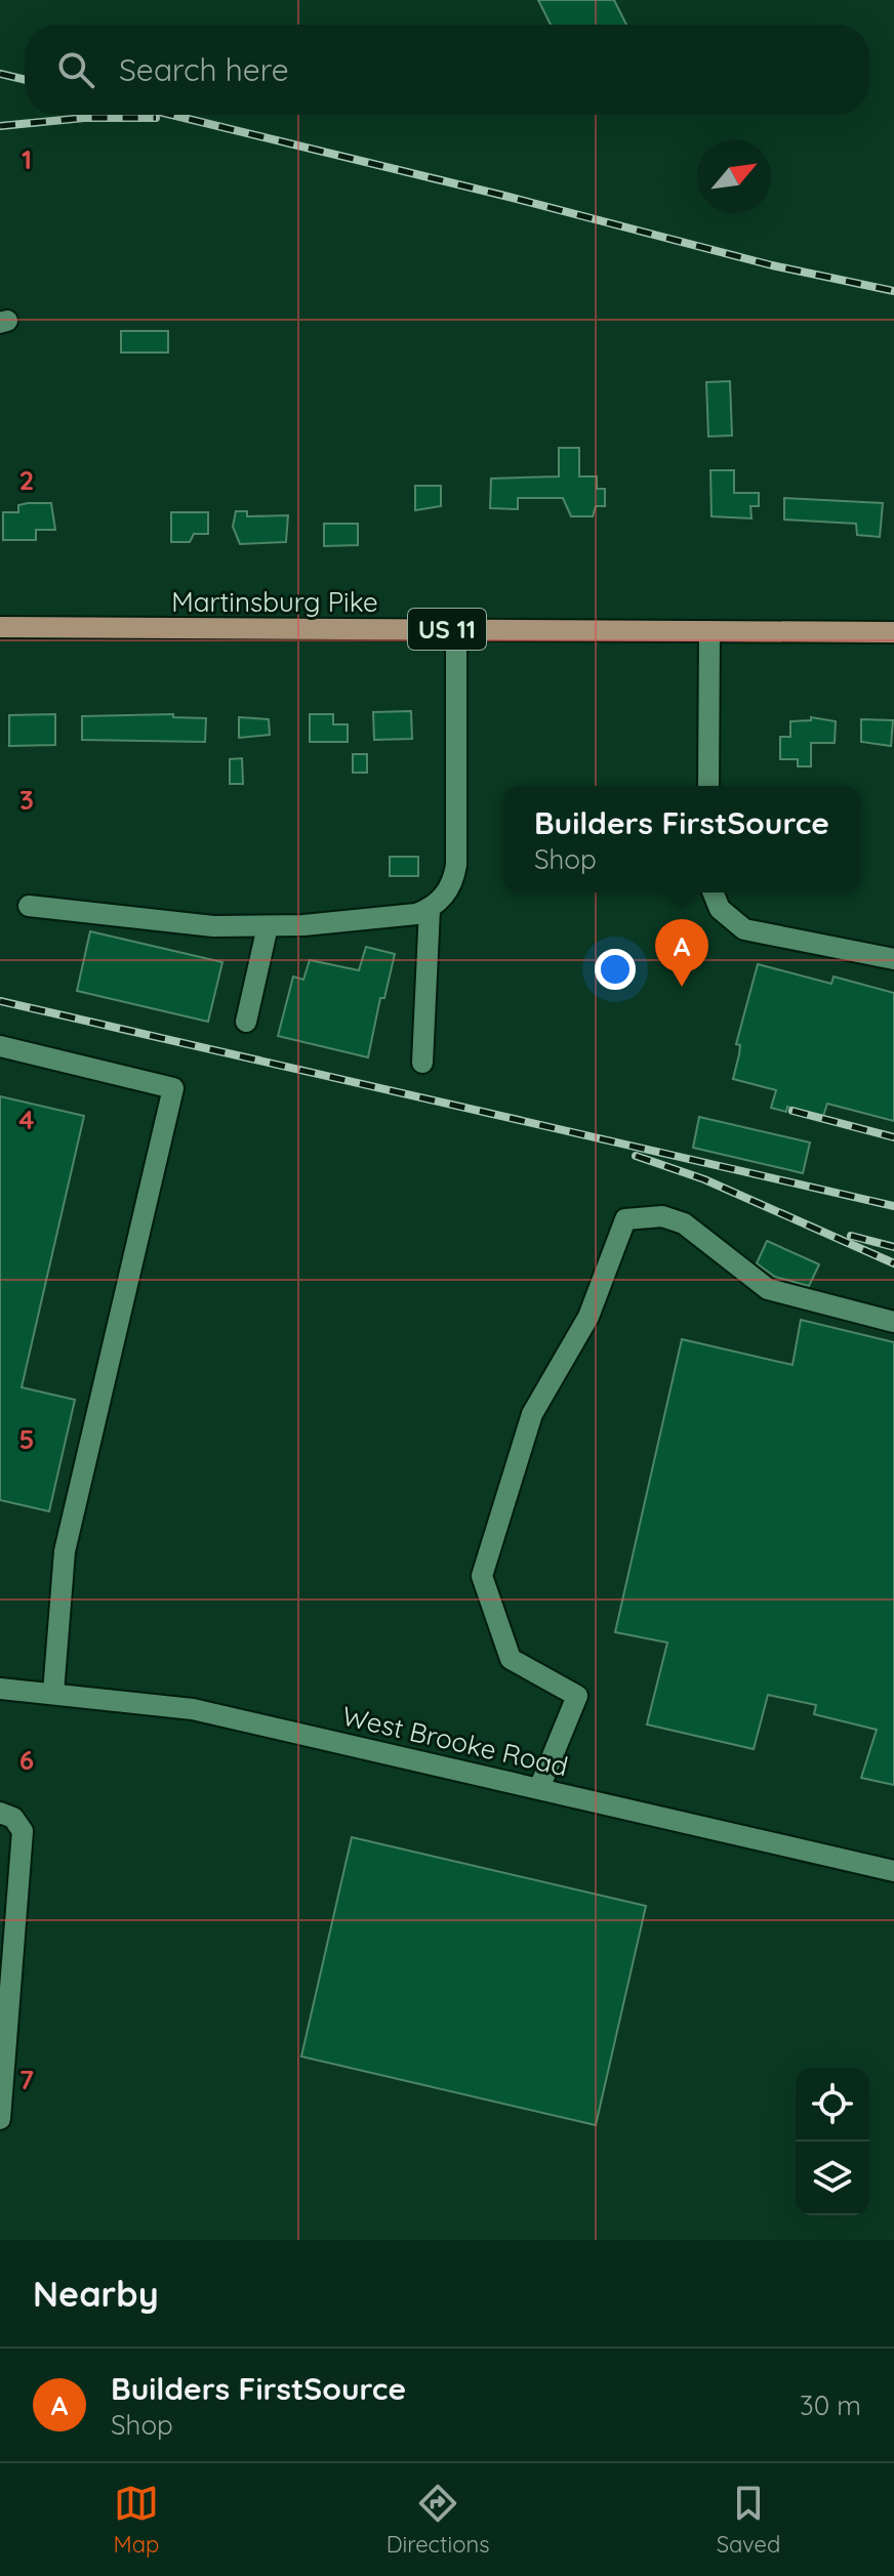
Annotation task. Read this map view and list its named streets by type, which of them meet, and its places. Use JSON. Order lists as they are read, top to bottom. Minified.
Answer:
{"streets":{"main road":["Martinsburg Pike","US 11"],"street":["West Brooke Road"]},"north":"top right","page":{"search":"Search here","popup":["Builders FirstSource","Shop"],"pins":"A","heading":"Nearby","list":[{"mark":"A","name":"Builders FirstSource","note":"Shop","value":"30 m"}],"nav":["Map","Directions","Saved"]},"grid":{"rows":["1","2","3","4","5","6","7"]}}
